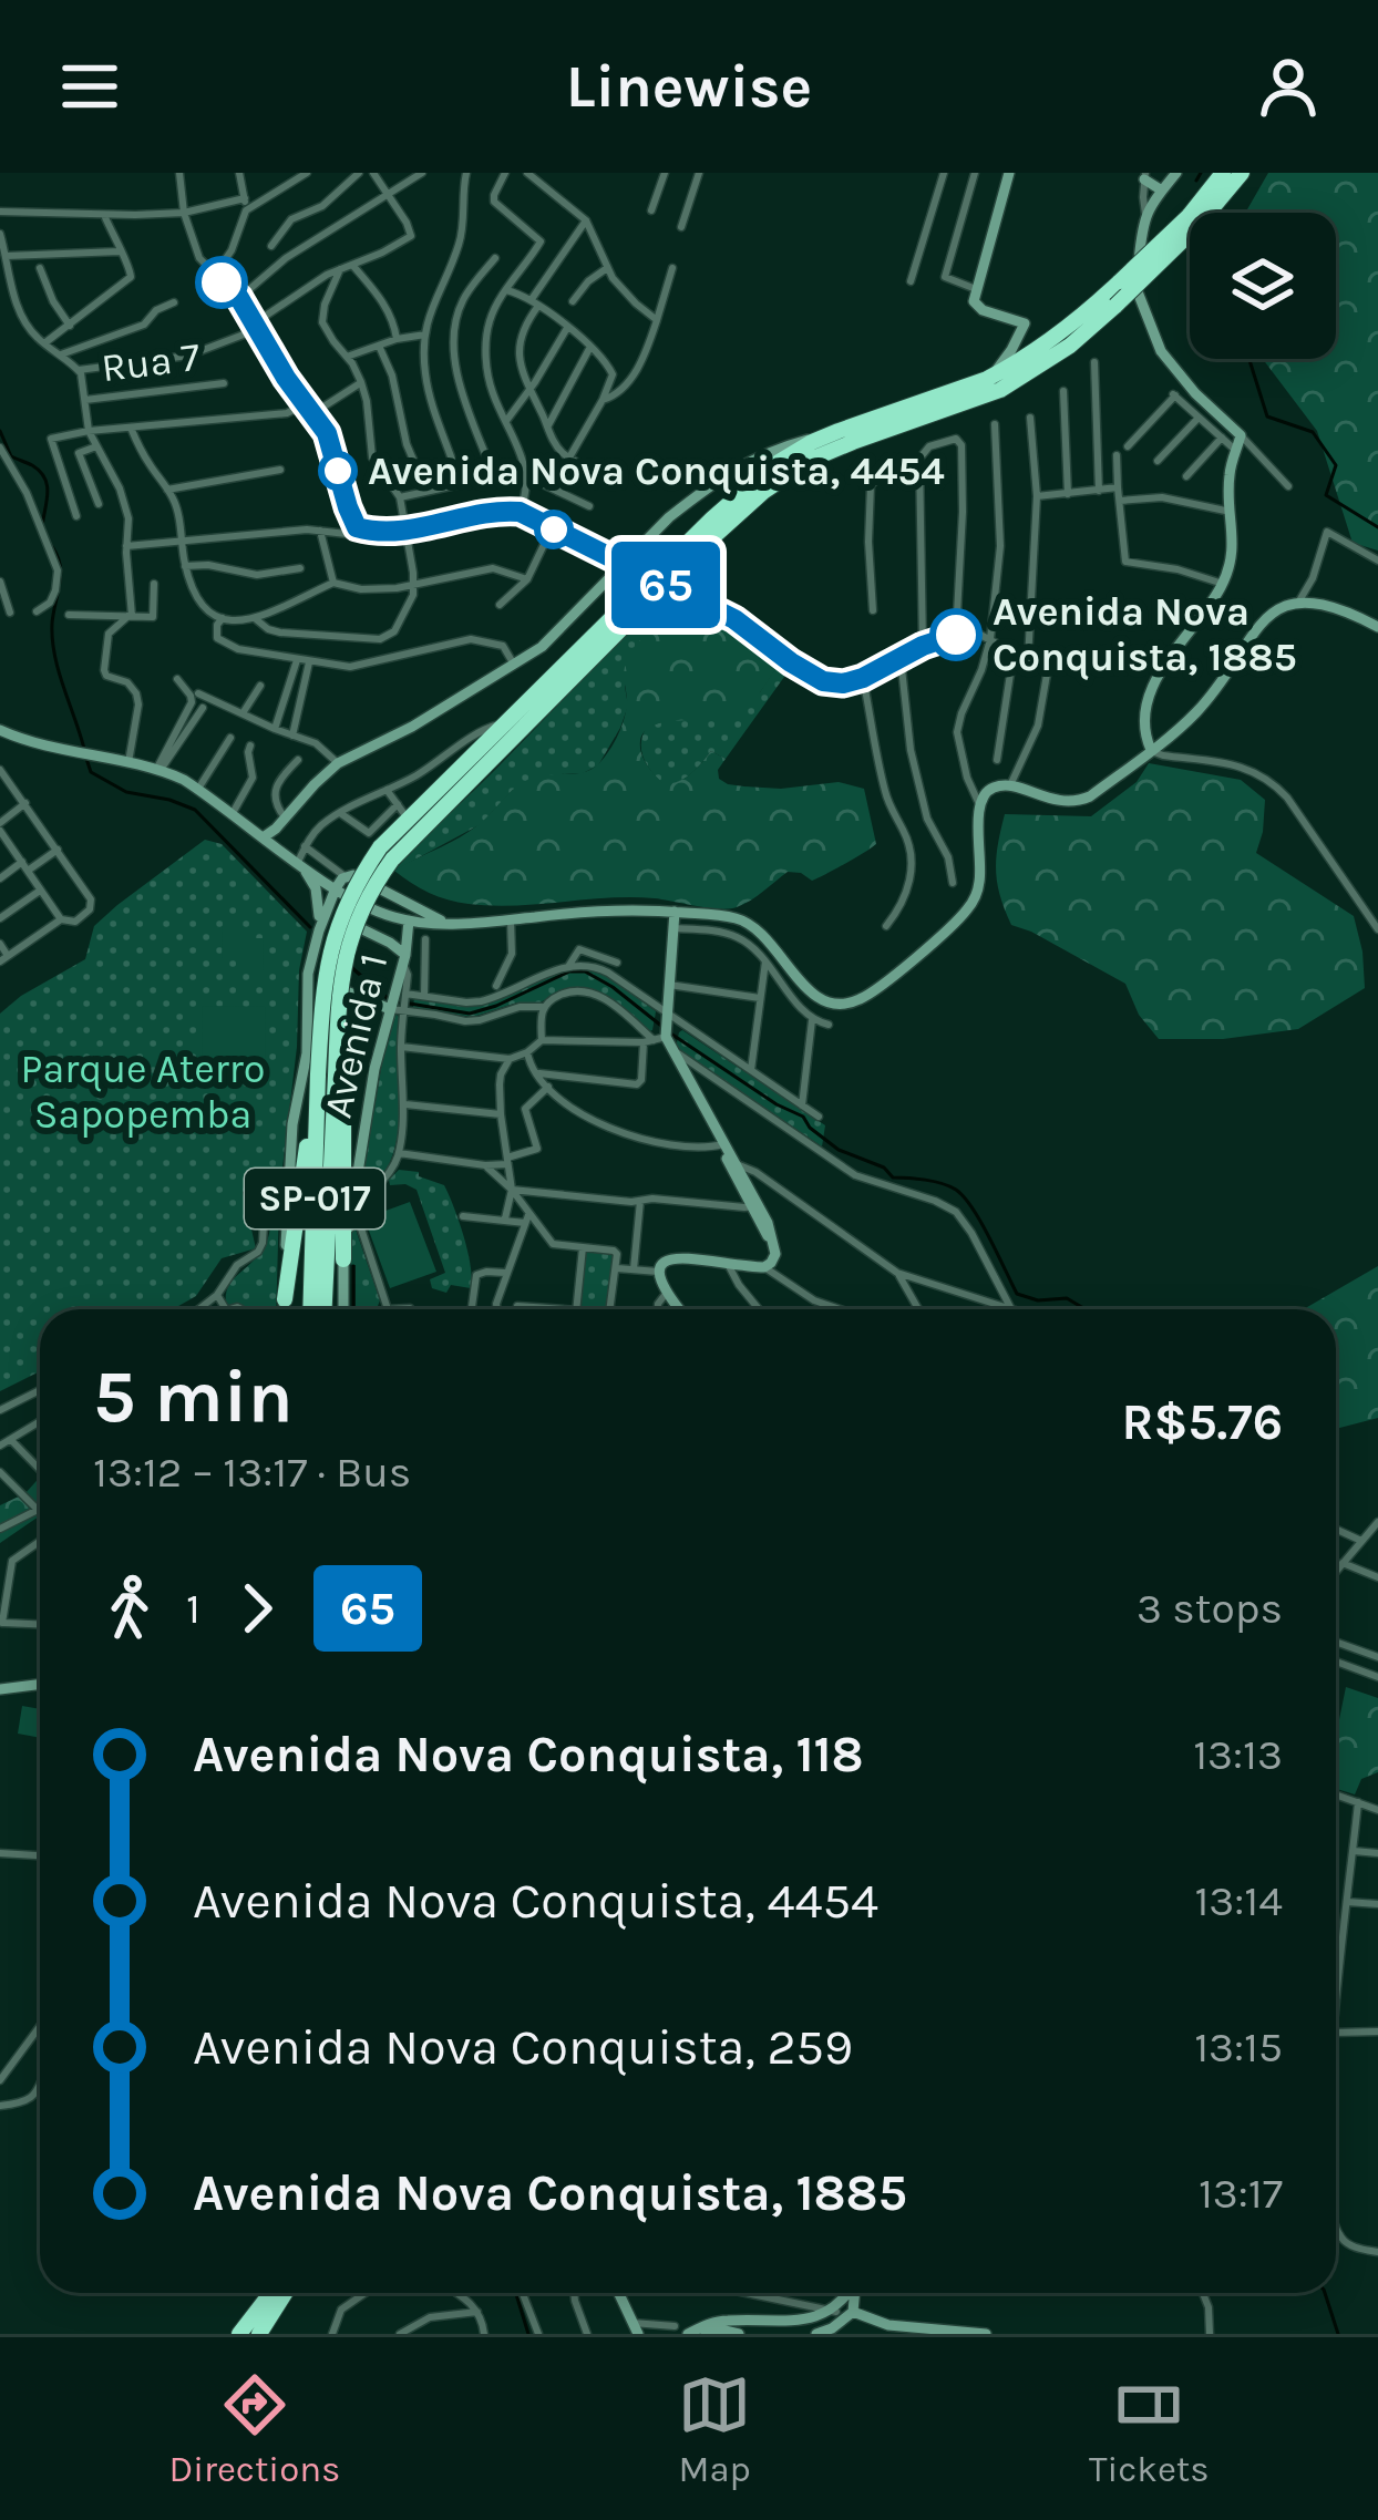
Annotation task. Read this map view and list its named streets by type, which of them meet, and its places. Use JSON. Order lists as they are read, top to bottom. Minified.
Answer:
{"streets":{"highway":["SP-017"],"main road":["Avenida 1"],"street":["Rua 7"]},"parks":["Parque Aterro Sapopemba"],"places":["Avenida Nova Conquista, 4454","Avenida Nova Conquista, 1885"],"lines":["bus line 65"],"page":{"header":"Linewise","on_map":"65","heading":["5 min","13:12 – 13:17 · Bus","R$5.76"],"legs":["1","65","3 stops"],"list":[{"name":"Avenida Nova Conquista, 118","value":"13:13"},{"name":"Avenida Nova Conquista, 4454","value":"13:14"},{"name":"Avenida Nova Conquista, 259","value":"13:15"},{"name":"Avenida Nova Conquista, 1885","value":"13:17"}],"tabs":["Directions","Map","Tickets"]}}
